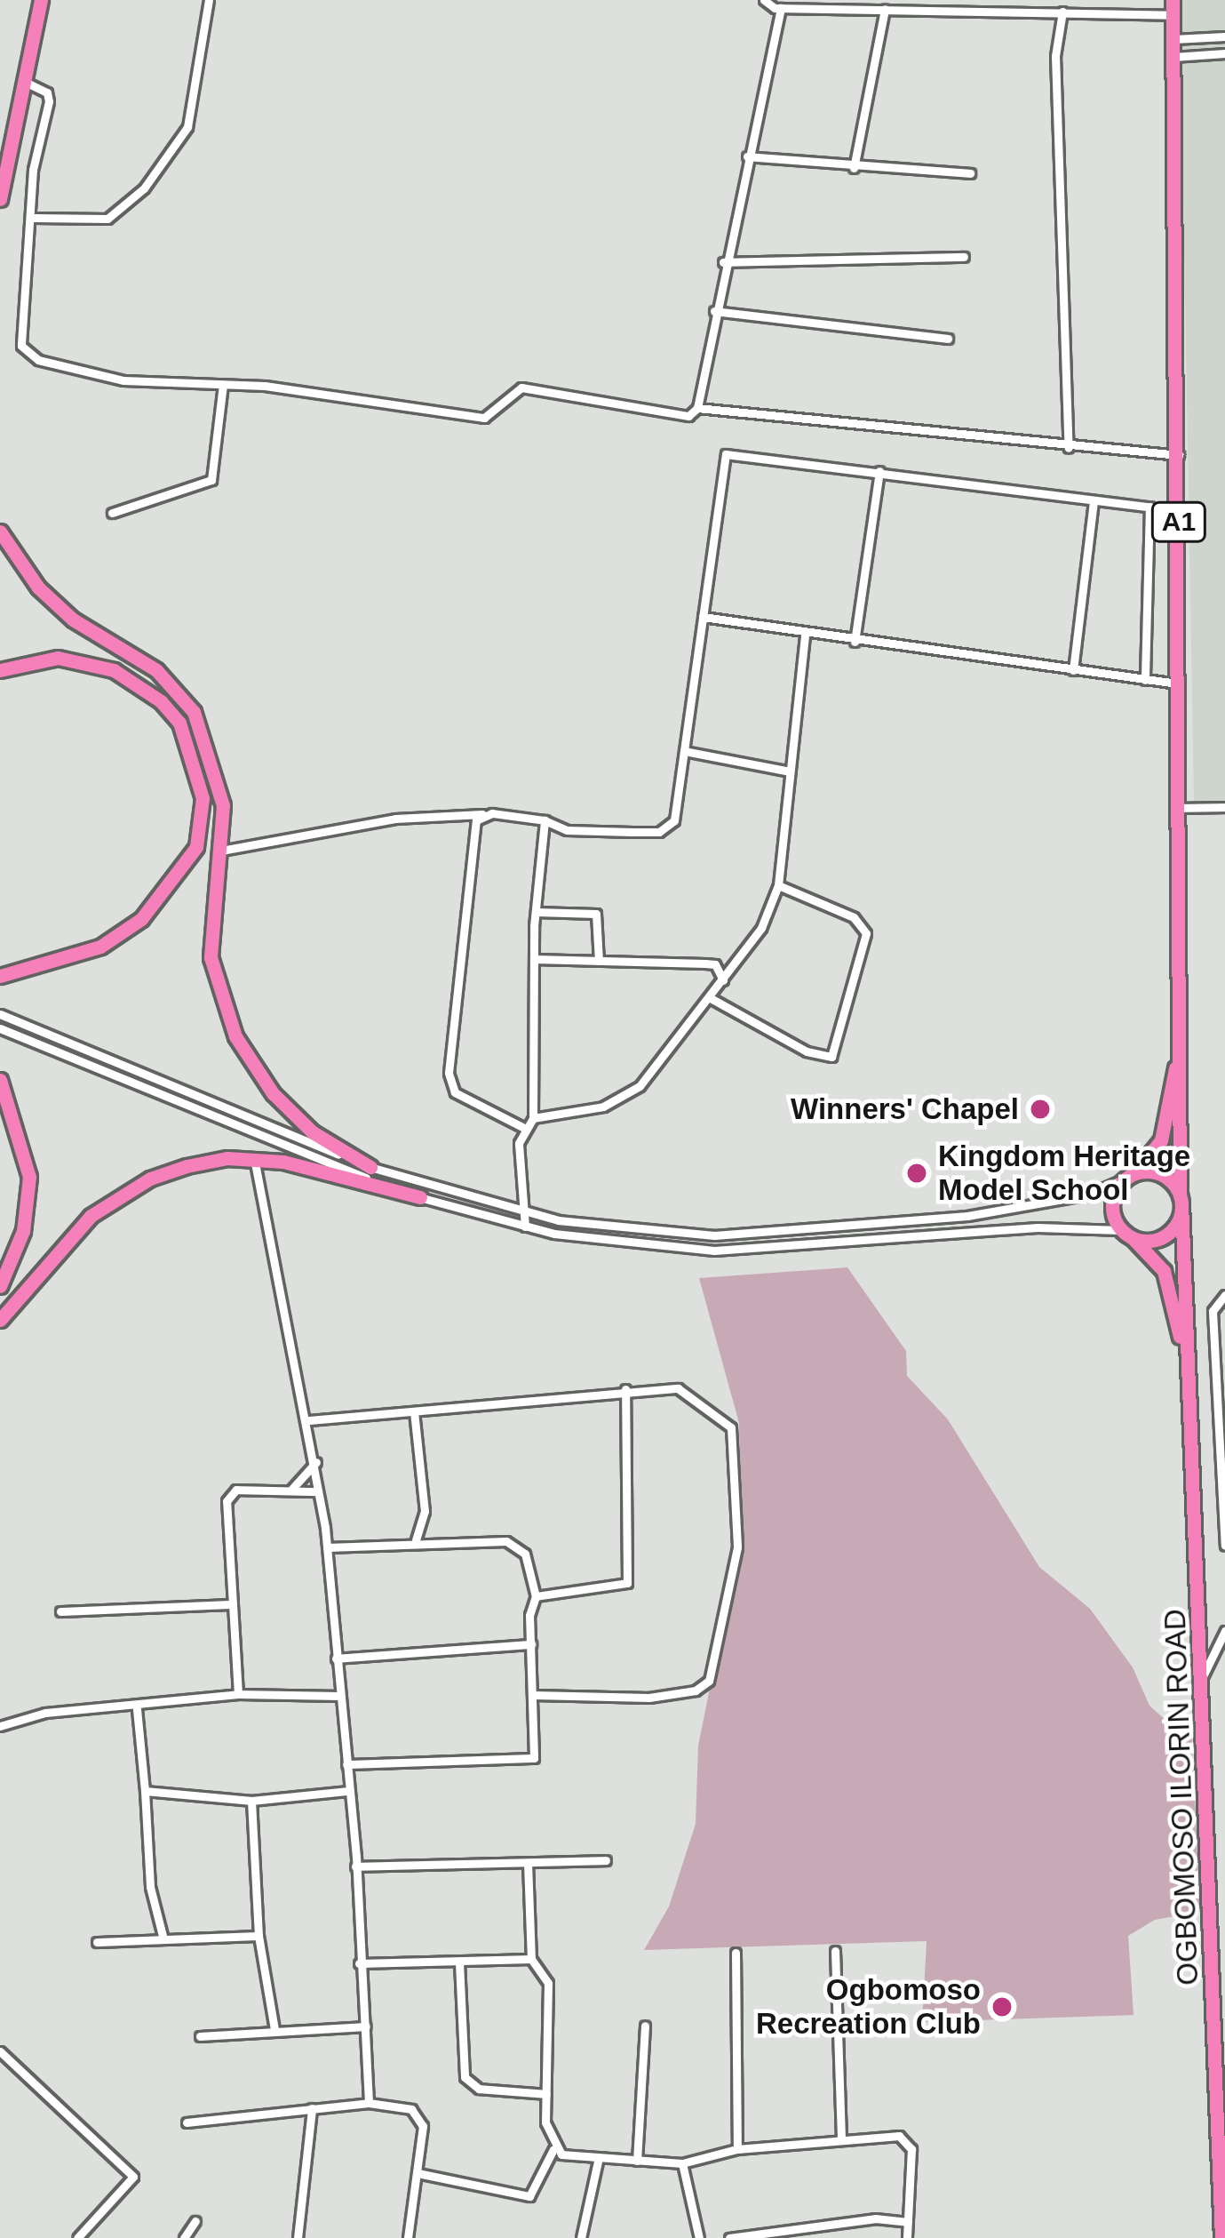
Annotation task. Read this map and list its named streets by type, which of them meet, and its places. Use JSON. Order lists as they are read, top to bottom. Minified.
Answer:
{"streets":{"highway":["A1","OGBOMOSO ILORIN ROAD"]},"crossings":[["A1","OGBOMOSO ILORIN ROAD"]],"places":["Winners' Chapel","Kingdom Heritage Model School","Ogbomoso Recreation Club"]}
